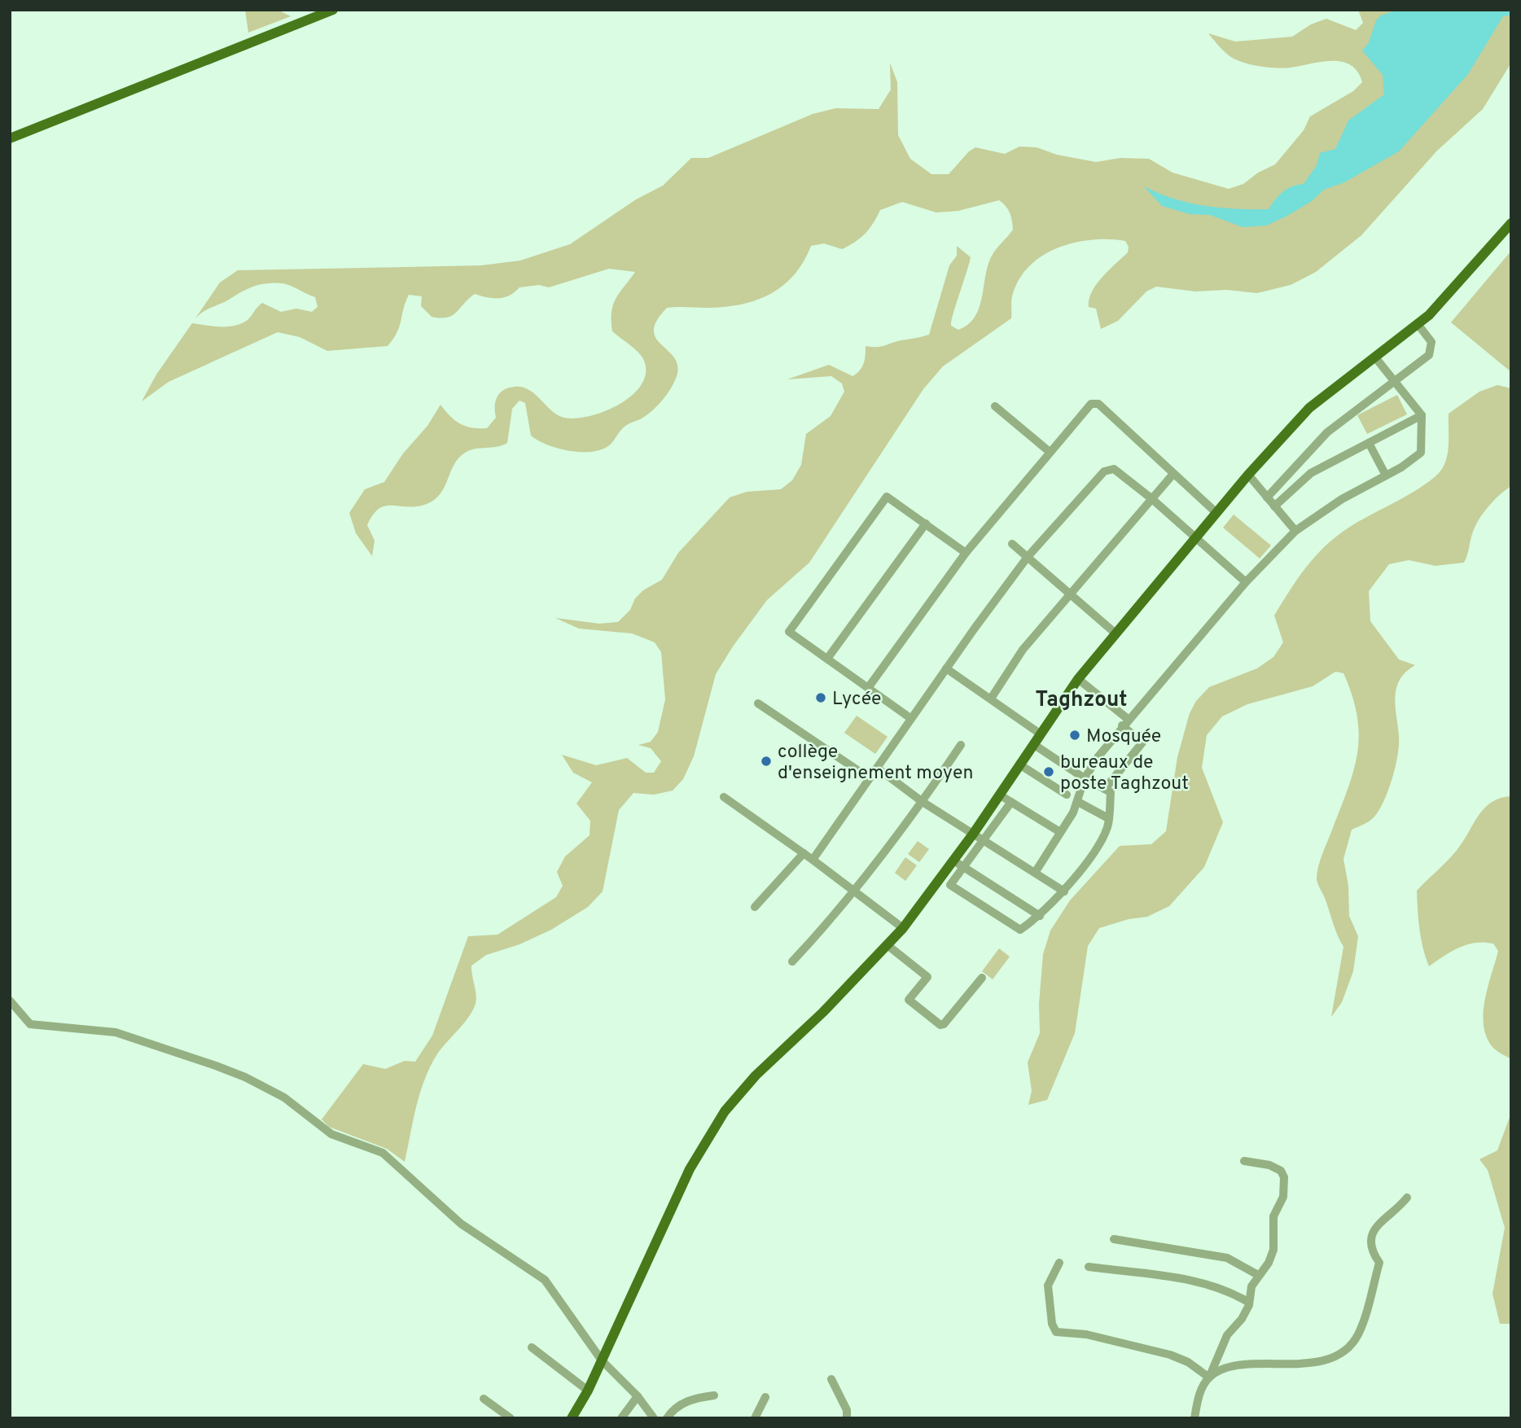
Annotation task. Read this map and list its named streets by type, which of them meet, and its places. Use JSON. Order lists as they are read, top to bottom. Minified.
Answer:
{"districts":["Taghzout"],"places":["Lycée","Mosquée","collège d'enseignement moyen","bureaux de poste Taghzout"]}
